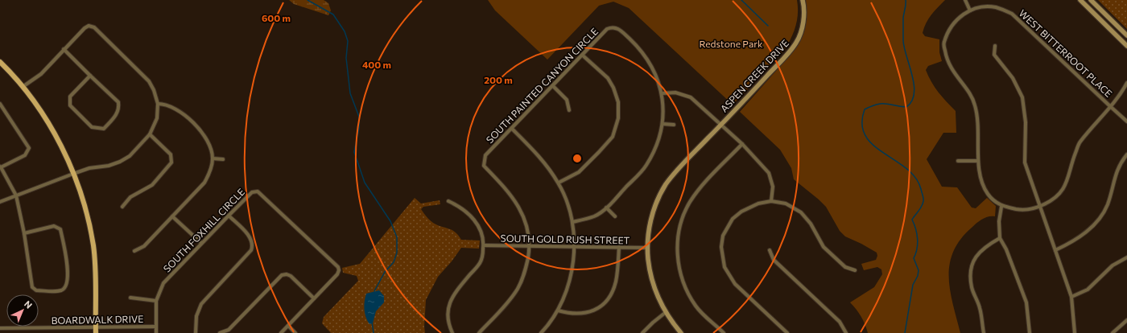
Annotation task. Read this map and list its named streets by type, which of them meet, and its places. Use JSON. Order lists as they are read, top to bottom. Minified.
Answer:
{"streets":{"street":["WEST BITTERROOT PLACE","ASPEN CREEK DRIVE","SOUTH PAINTED CANYON CIRCLE","SOUTH FOXHILL CIRCLE","SOUTH GOLD RUSH STREET","BOARDWALK DRIVE"]},"crossings":[["ASPEN CREEK DRIVE","SOUTH GOLD RUSH STREET"],["SOUTH PAINTED CANYON CIRCLE","SOUTH GOLD RUSH STREET"],["SOUTH FOXHILL CIRCLE","BOARDWALK DRIVE"]],"parks":["Redstone Park"],"north":"top right","rings":["600 m","400 m","200 m"]}
